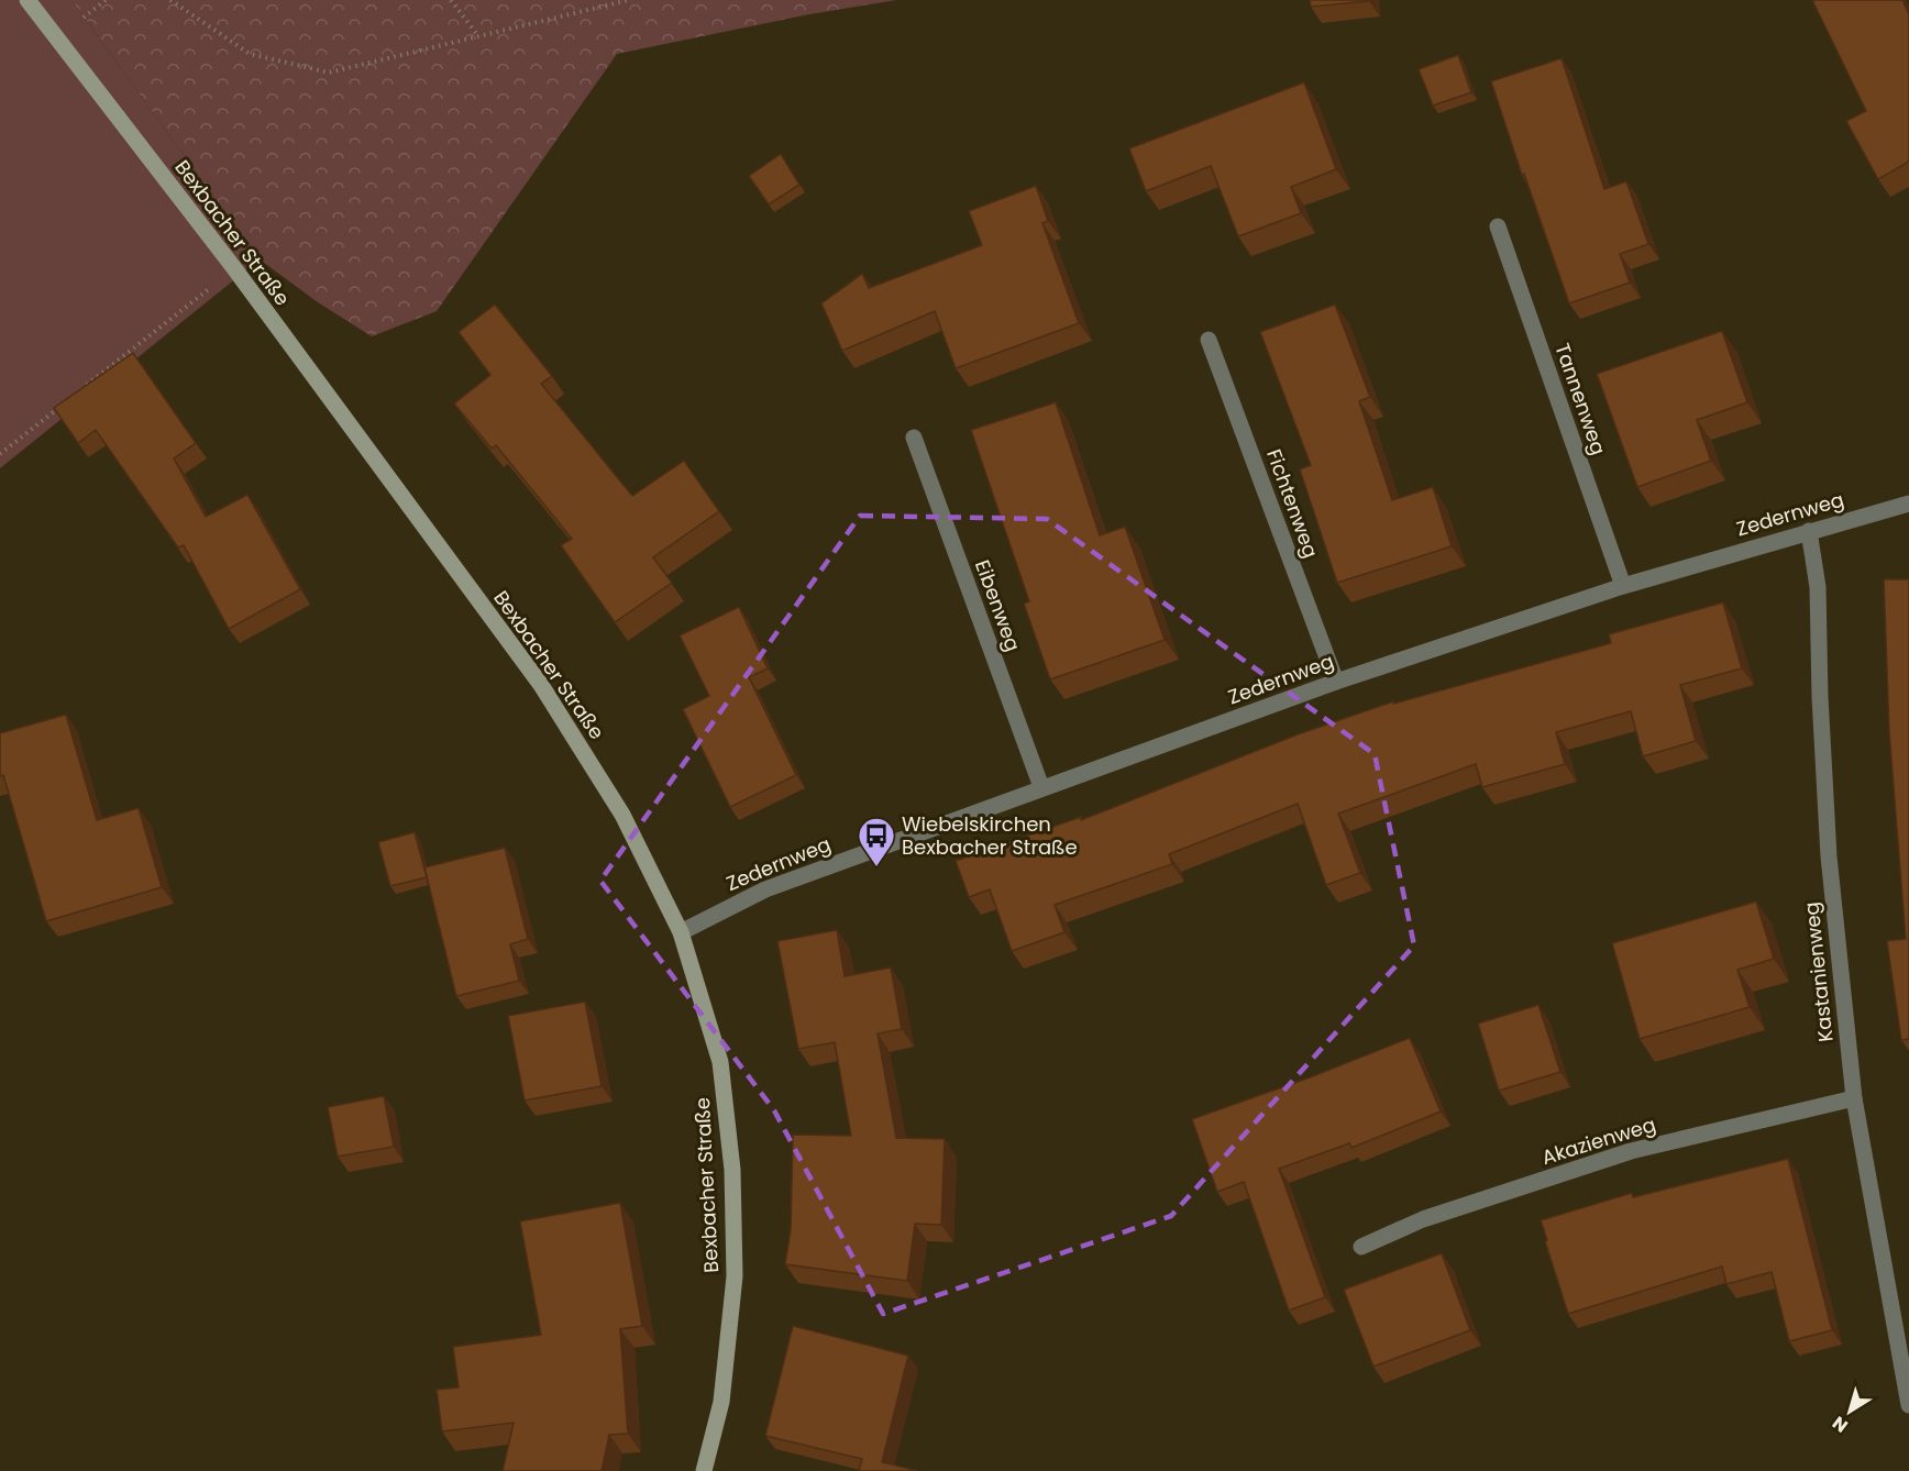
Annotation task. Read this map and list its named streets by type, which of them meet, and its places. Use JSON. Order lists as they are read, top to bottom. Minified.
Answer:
{"streets":{"street":["Bexbacher Straße","Tannenweg","Fichtenweg","Zedernweg","Eibenweg","Kastanienweg","Akazienweg"]},"crossings":[["Bexbacher Straße","Zedernweg"],["Tannenweg","Zedernweg"],["Fichtenweg","Zedernweg"],["Zedernweg","Eibenweg"],["Zedernweg","Kastanienweg"],["Kastanienweg","Akazienweg"]],"places":{"bus stop":["Wiebelskirchen Bexbacher Straße"]},"north":"bottom left"}
